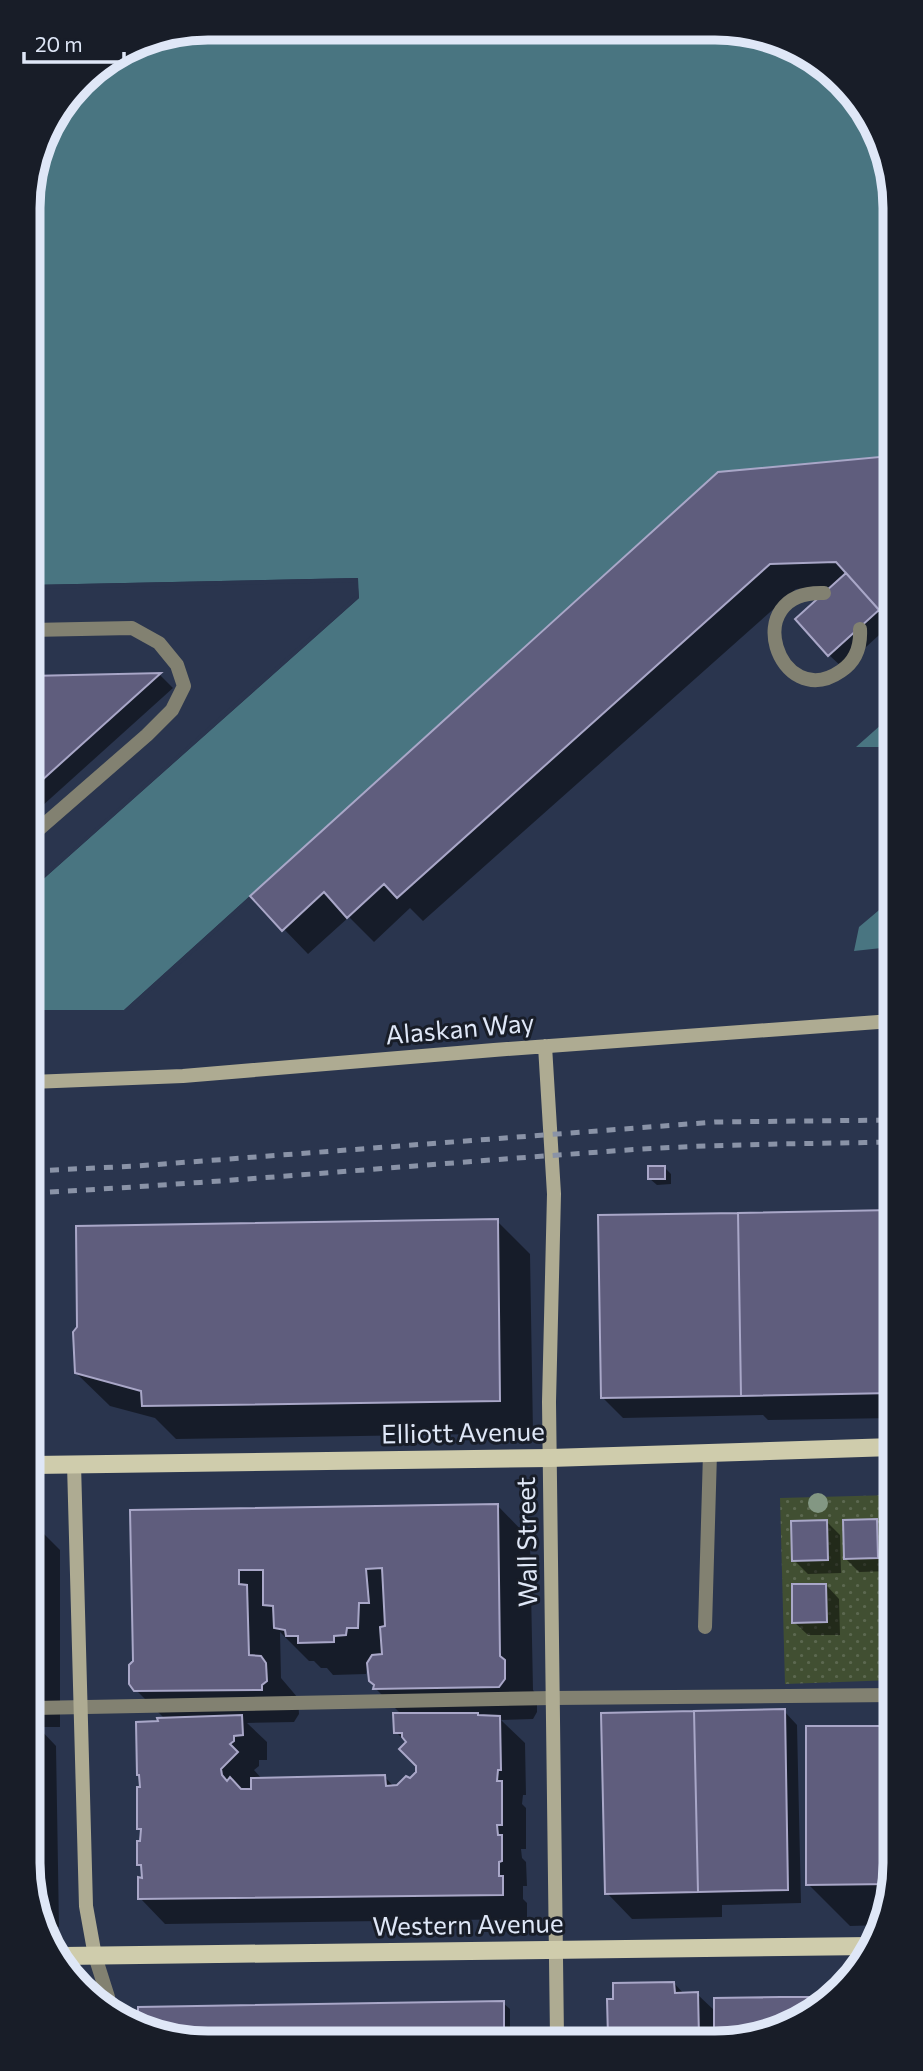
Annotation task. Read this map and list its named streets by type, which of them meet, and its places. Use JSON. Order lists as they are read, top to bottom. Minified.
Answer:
{"streets":{"main road":["Elliott Avenue","Western Avenue"],"street":["Alaskan Way","Wall Street"]},"crossings":[["Alaskan Way","Wall Street"],["Elliott Avenue","Wall Street"],["Wall Street","Western Avenue"]],"scale_bar":"20 m"}
